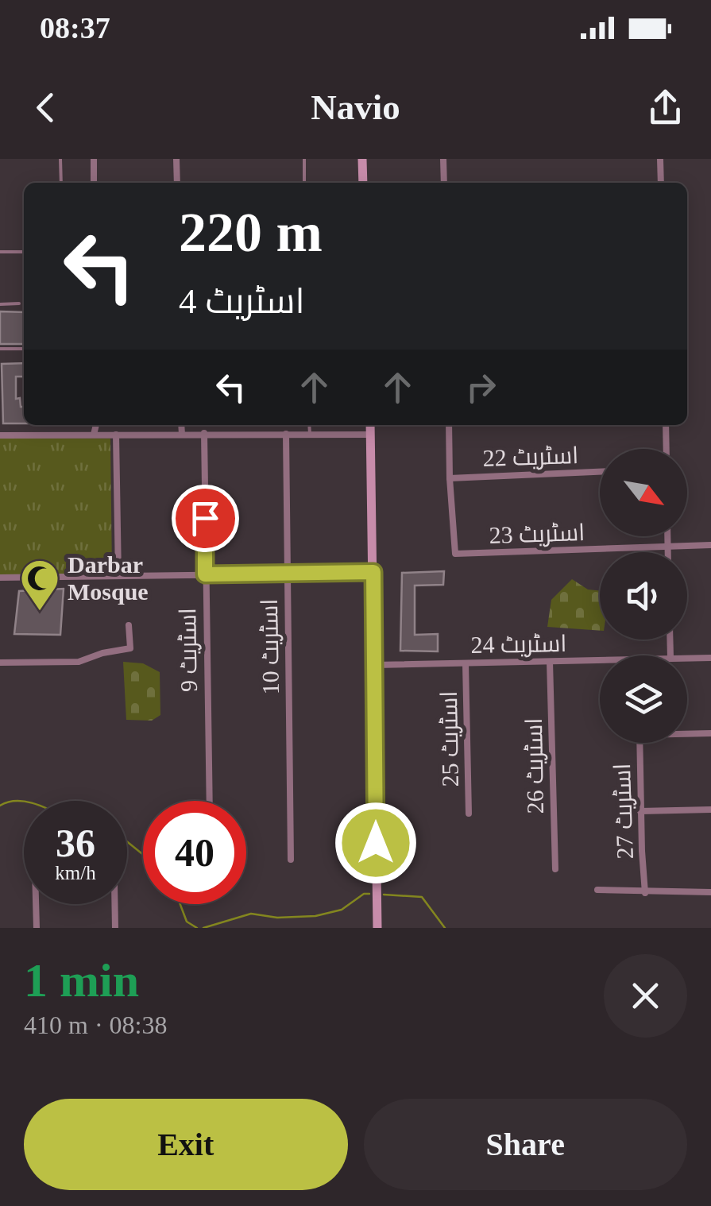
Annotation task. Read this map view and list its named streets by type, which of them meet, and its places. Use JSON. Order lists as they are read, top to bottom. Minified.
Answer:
{"streets":{"street":["اسٹریٹ 22","اسٹریٹ 23","اسٹریٹ 24","اسٹریٹ 10","اسٹریٹ 9","اسٹریٹ 25","اسٹریٹ 26","اسٹریٹ 27"]},"crossings":[["اسٹریٹ 22","اسٹریٹ 23"],["اسٹریٹ 24","اسٹریٹ 25"],["اسٹریٹ 24","اسٹریٹ 26"]],"places":{"mosque":["Darbar Mosque"]},"north":"bottom right","page":{"status":"08:37","header":"Navio","turn":["220 m","اسٹریٹ 4"],"speed":"36 km/h","limit":"40","heading":["1 min","410 m · 08:38"],"buttons":["Exit","Share"]}}
